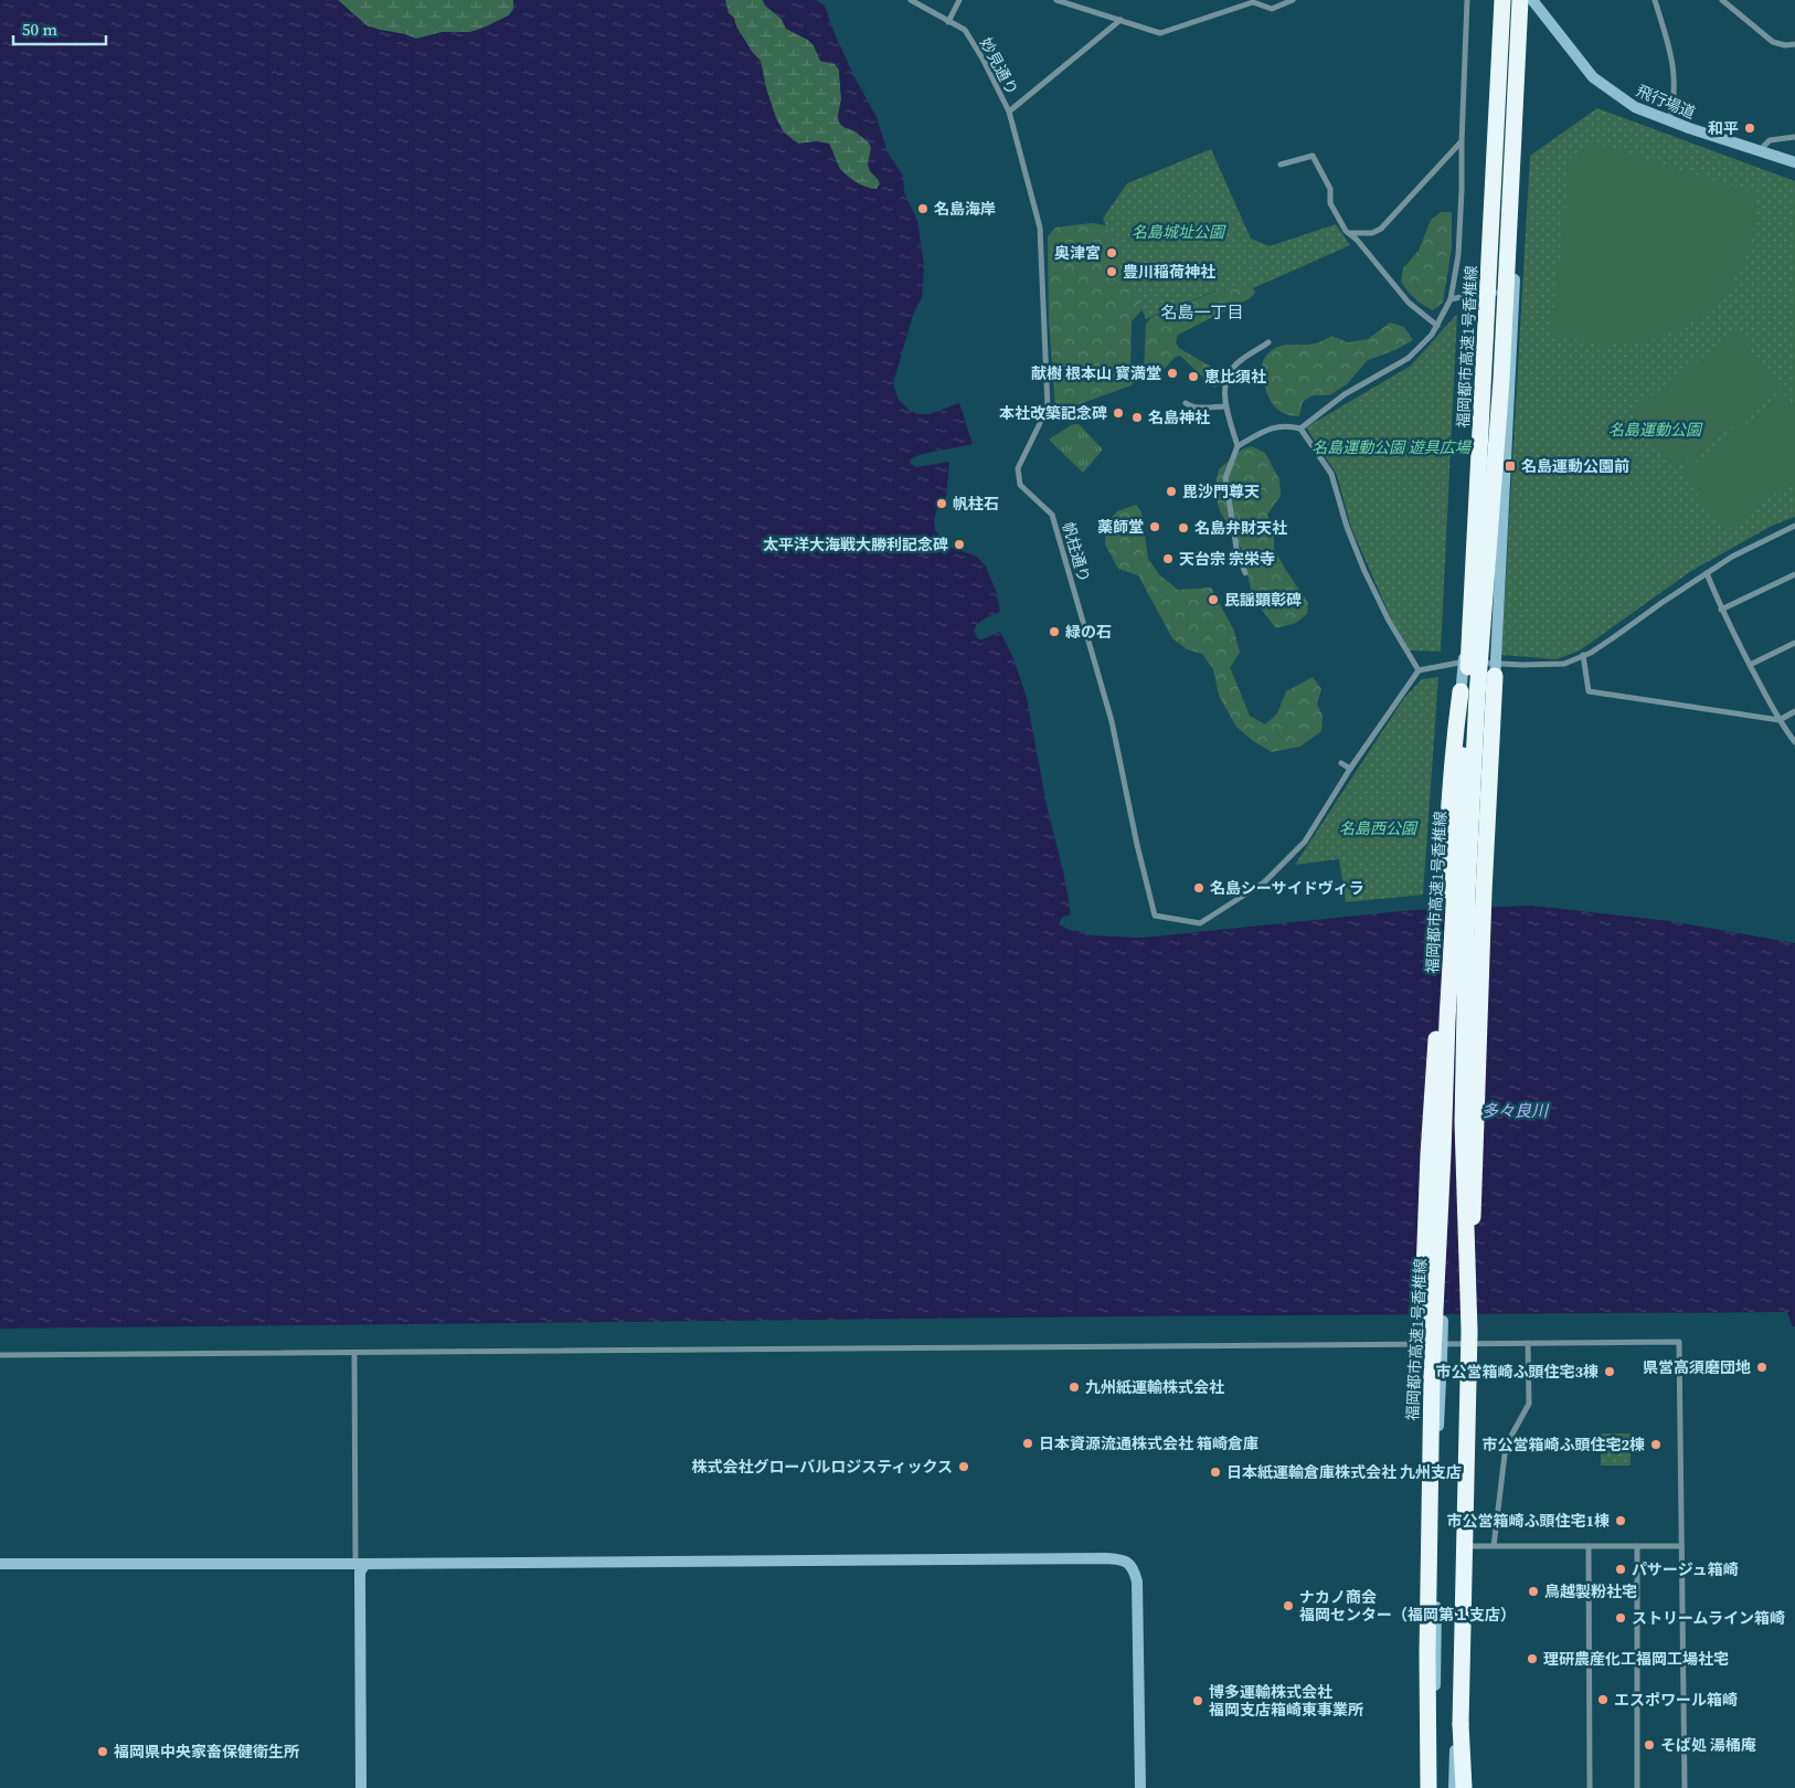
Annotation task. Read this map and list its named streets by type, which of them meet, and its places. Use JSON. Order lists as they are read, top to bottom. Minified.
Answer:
{"streets":{"highway":["福岡都市高速1号香椎線"],"street":["妙見通り","飛行場道","帆柱通り"]},"crossings":[["妙見通り","帆柱通り"]],"districts":["名島一丁目"],"water":["多々良川"],"parks":["名島城址公園","名島運動公園","名島運動公園 遊具広場","名島西公園"],"places":{"other":["和平","名島海岸","奥津宮","豊川稲荷神社","献樹 根本山 寳満堂","恵比須社","本社改築記念碑","名島神社","毘沙門尊天","帆柱石","薬師堂","名島弁財天社","太平洋大海戦大勝利記念碑","天台宗 宗栄寺","民謡顕彰碑","緑の石","名島シーサイドヴィラ","県営高須磨団地","市公営箱崎ふ頭住宅3棟","九州紙運輸株式会社","日本資源流通株式会社 箱崎倉庫","市公営箱崎ふ頭住宅2棟","株式会社グローバルロジスティックス","日本紙運輸倉庫株式会社 九州支店","市公営箱崎ふ頭住宅1棟","パサージュ箱崎","鳥越製粉社宅","ナカノ商会 福岡センター（福岡第１支店）","ストリームライン箱崎","理研農産化工福岡工場社宅","エスポワール箱崎","博多運輸株式会社 福岡支店箱崎東事業所","そば処 湯桶庵","福岡県中央家畜保健衛生所"],"transit":["名島運動公園前"]},"scale_bar":"50 m"}
